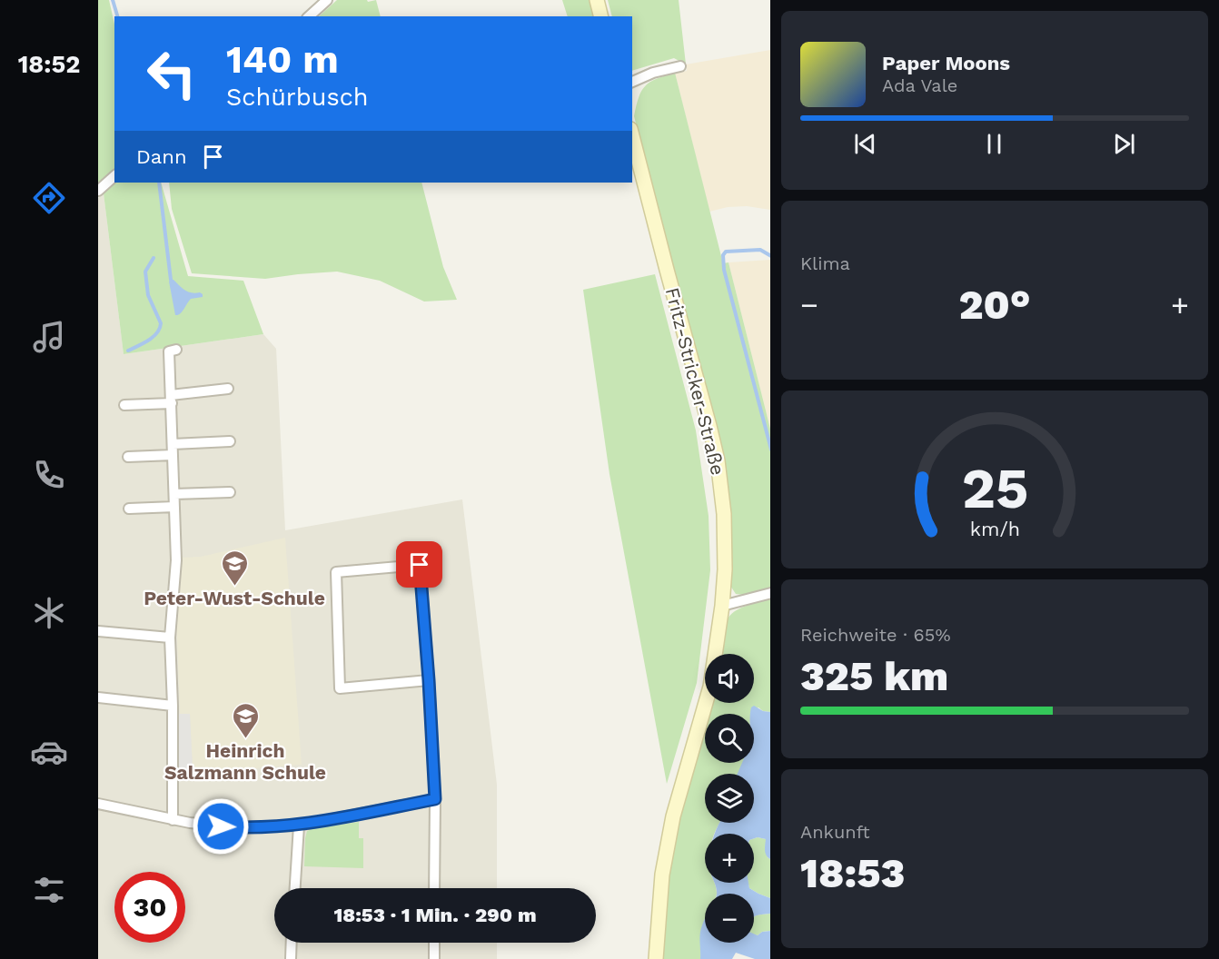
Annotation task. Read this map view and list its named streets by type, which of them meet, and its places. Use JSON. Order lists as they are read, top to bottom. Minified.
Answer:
{"streets":{"main road":["Fritz-Stricker-Straße"]},"places":{"school or university":["Peter-Wust-Schule","Heinrich Salzmann Schule"]},"page":{"tabs":"18:52","turn":["140 m","Schürbusch"],"song":["Paper Moons","Ada Vale"],"then":"Dann","tile":["Klima",["Reichweite · 65%","325 km"],["Ankunft","18:53"]],"heat":["−","20°","+"],"map_buttons":["+","−"],"limit":"30","trip":"18:53 · 1 Min. · 290 m","gauge":["25","km/h"]}}
